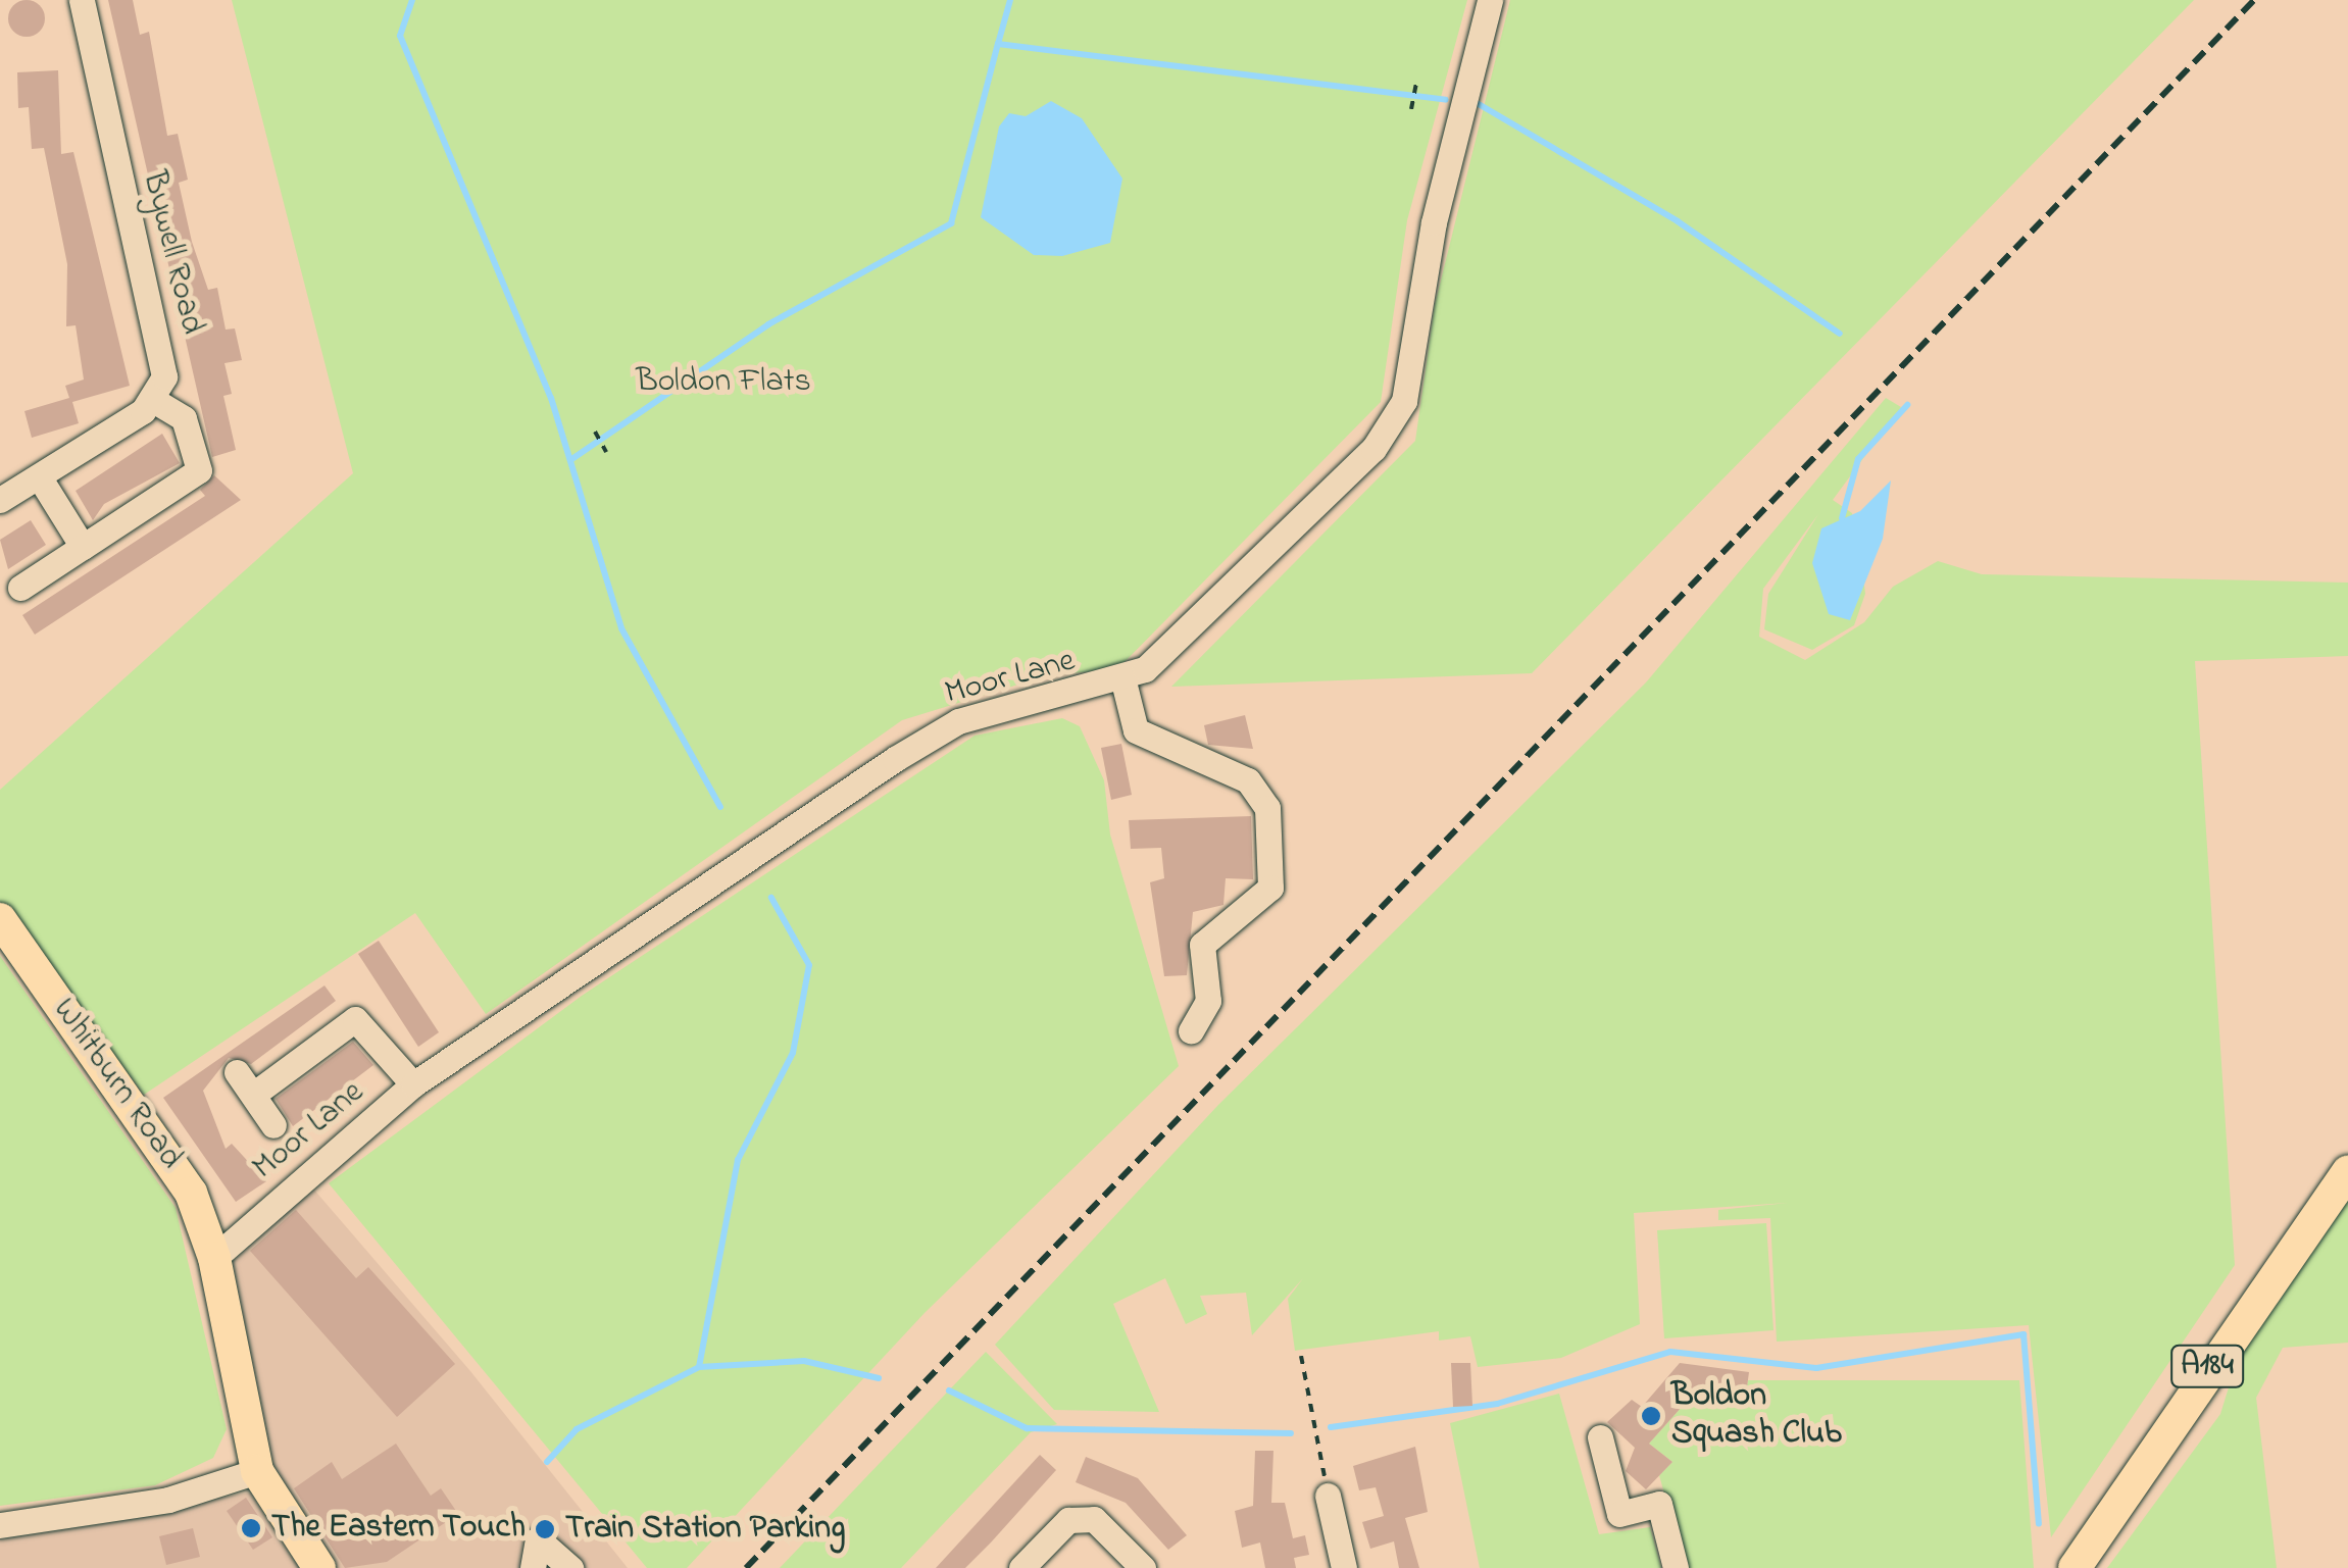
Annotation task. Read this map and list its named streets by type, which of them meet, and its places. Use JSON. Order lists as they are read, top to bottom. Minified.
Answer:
{"streets":{"main road":["Whitburn Road","A184"],"street":["Bywell Road","Moor Lane"]},"crossings":[["Moor Lane","Whitburn Road"]],"parks":["Boldon Flats"],"places":["Boldon Squash Club","The Eastern Touch","Train Station Parking"]}
